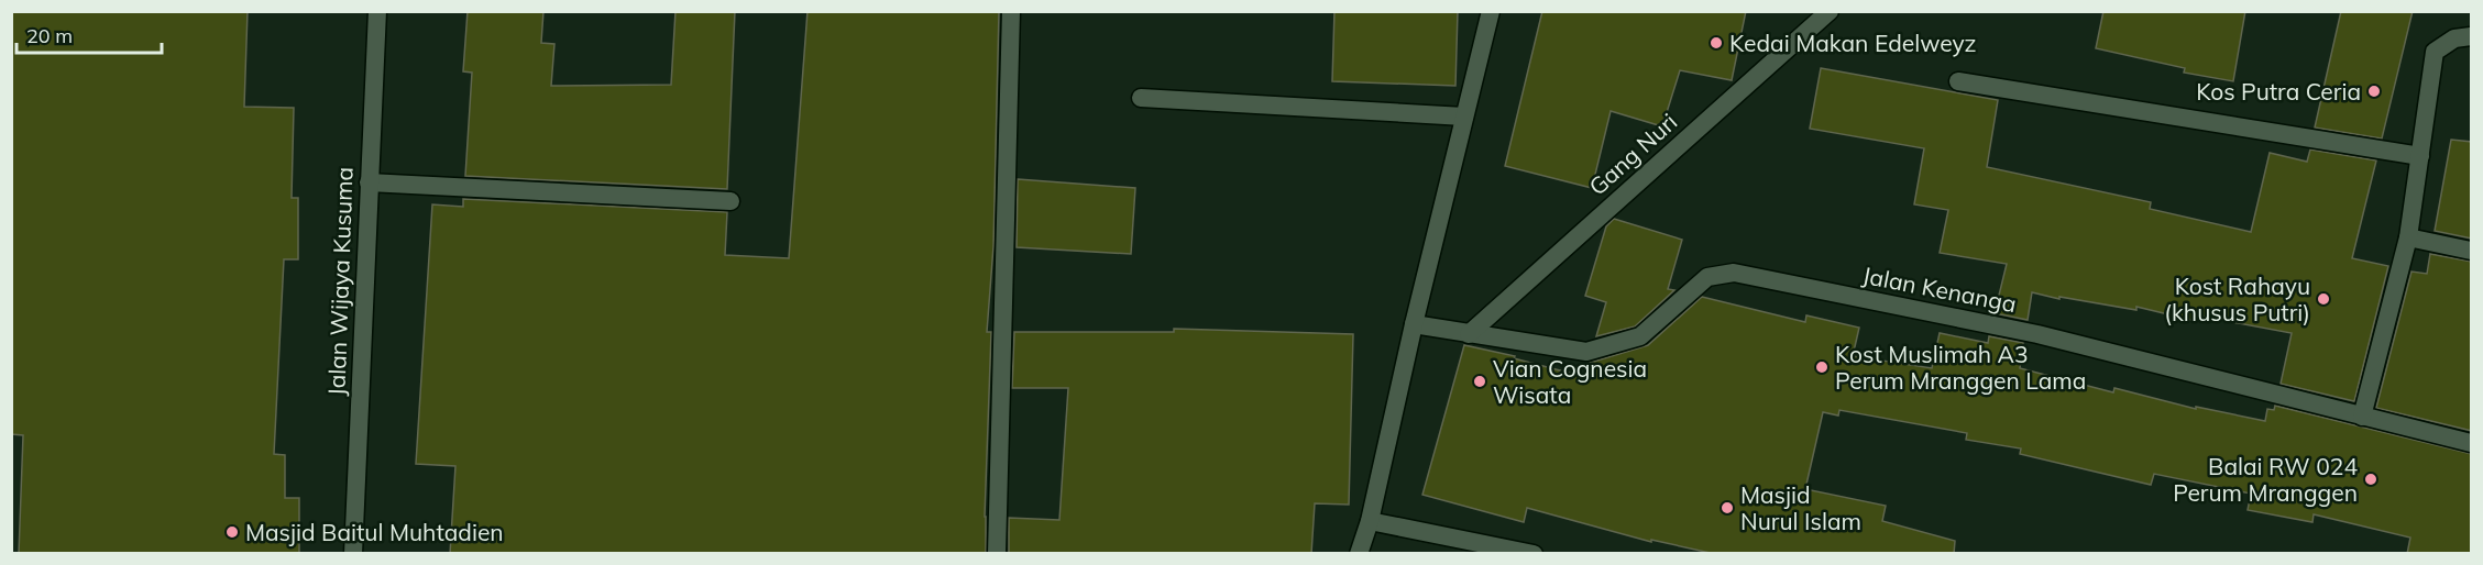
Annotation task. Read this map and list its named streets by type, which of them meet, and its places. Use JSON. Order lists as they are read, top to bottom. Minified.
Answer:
{"streets":{"street":["Gang Nuri","Jalan Wijaya Kusuma","Jalan Kenanga"]},"crossings":[["Gang Nuri","Jalan Kenanga"]],"places":["Kedai Makan Edelweyz","Kos Putra Ceria","Kost Rahayu (khusus Putri)","Kost Muslimah A3 Perum Mranggen Lama","Vian Cognesia Wisata","Balai RW 024 Perum Mranggen","Masjid Nurul Islam","Masjid Baitul Muhtadien"],"scale_bar":"20 m"}
